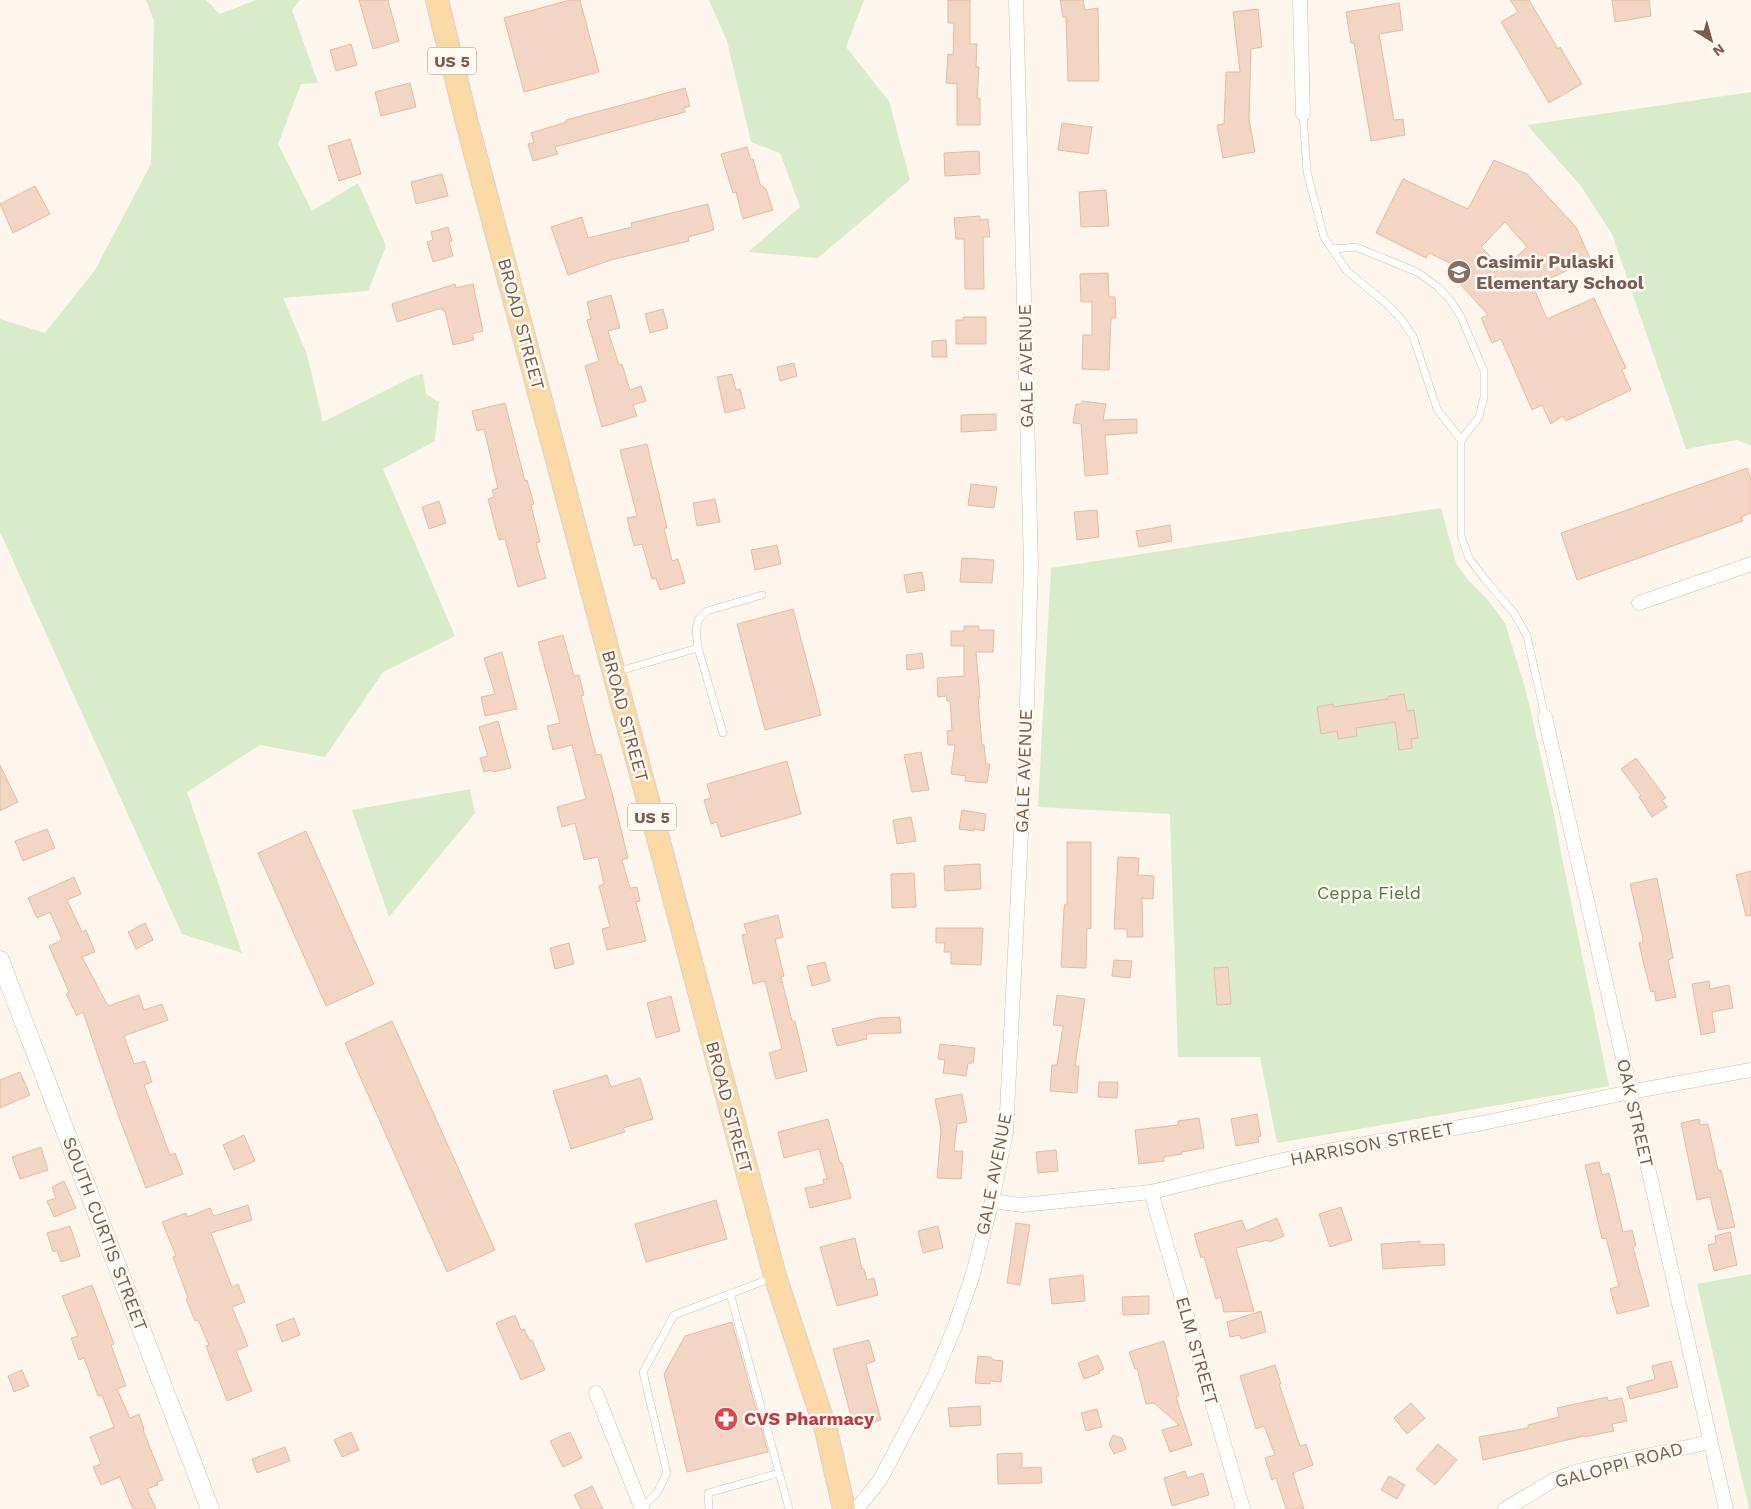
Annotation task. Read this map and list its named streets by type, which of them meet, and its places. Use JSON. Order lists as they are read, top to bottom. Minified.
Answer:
{"streets":{"main road":["US 5","BROAD STREET"],"street":["GALE AVENUE","OAK STREET","HARRISON STREET","SOUTH CURTIS STREET","ELM STREET","GALOPPI ROAD"]},"crossings":[["GALE AVENUE","HARRISON STREET"],["OAK STREET","HARRISON STREET"],["OAK STREET","GALOPPI ROAD"],["HARRISON STREET","ELM STREET"]],"parks":["Ceppa Field"],"places":{"school or university":["Casimir Pulaski Elementary School"],"pharmacy":["CVS Pharmacy"]},"north":"bottom right"}
